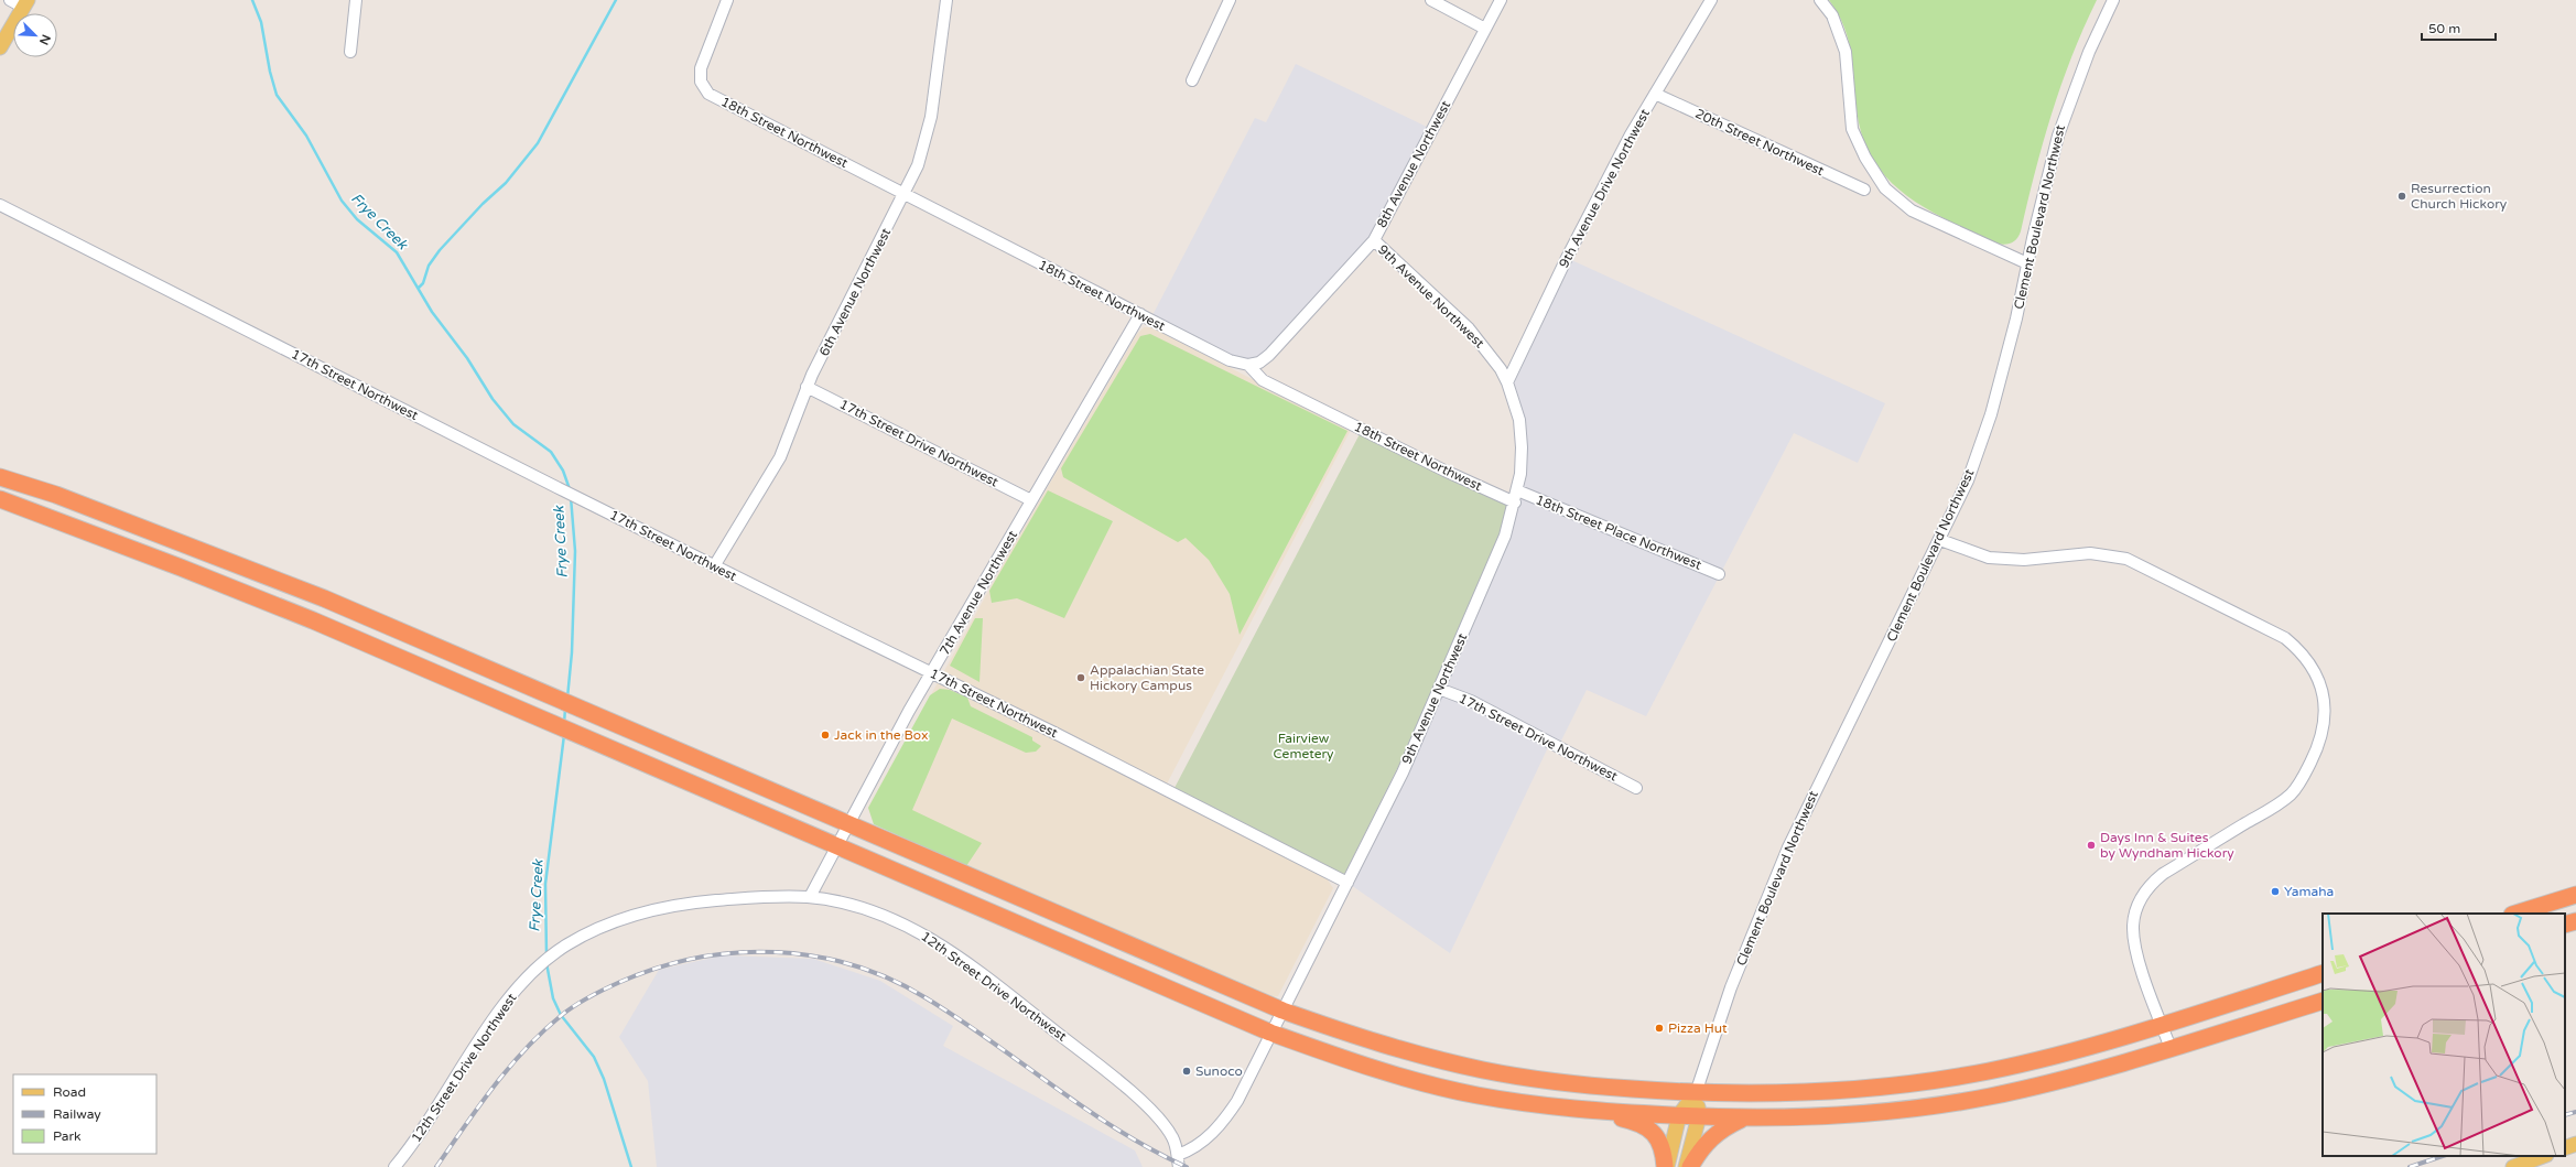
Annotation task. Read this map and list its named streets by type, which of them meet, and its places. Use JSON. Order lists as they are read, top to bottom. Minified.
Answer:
{"streets":{"main road":["Clement Boulevard Northwest"],"street":["18th Street Northwest","20th Street Northwest","8th Avenue Northwest","9th Avenue Drive Northwest","6th Avenue Northwest","9th Avenue Northwest","17th Street Northwest","17th Street Drive Northwest","18th Street Place Northwest","7th Avenue Northwest","12th Street Drive Northwest"]},"crossings":[["18th Street Northwest","8th Avenue Northwest"],["18th Street Northwest","6th Avenue Northwest"],["18th Street Northwest","9th Avenue Northwest"],["18th Street Northwest","7th Avenue Northwest"],["20th Street Northwest","9th Avenue Drive Northwest"],["8th Avenue Northwest","9th Avenue Northwest"],["9th Avenue Drive Northwest","9th Avenue Northwest"],["6th Avenue Northwest","17th Street Northwest"],["6th Avenue Northwest","17th Street Drive Northwest"],["9th Avenue Northwest","17th Street Northwest"],["9th Avenue Northwest","17th Street Drive Northwest"],["9th Avenue Northwest","18th Street Place Northwest"],["9th Avenue Northwest","12th Street Drive Northwest"],["17th Street Northwest","7th Avenue Northwest"],["17th Street Drive Northwest","7th Avenue Northwest"],["7th Avenue Northwest","12th Street Drive Northwest"]],"water":["Frye Creek"],"parks":["Fairview Cemetery"],"places":["Resurrection Church Hickory","Appalachian State Hickory Campus","Jack in the Box","Days Inn & Suites by Wyndham Hickory","Yamaha","Pizza Hut","Sunoco"],"legend":["Road","Railway","Park"],"scale_bar":"50 m","north":"bottom right"}
